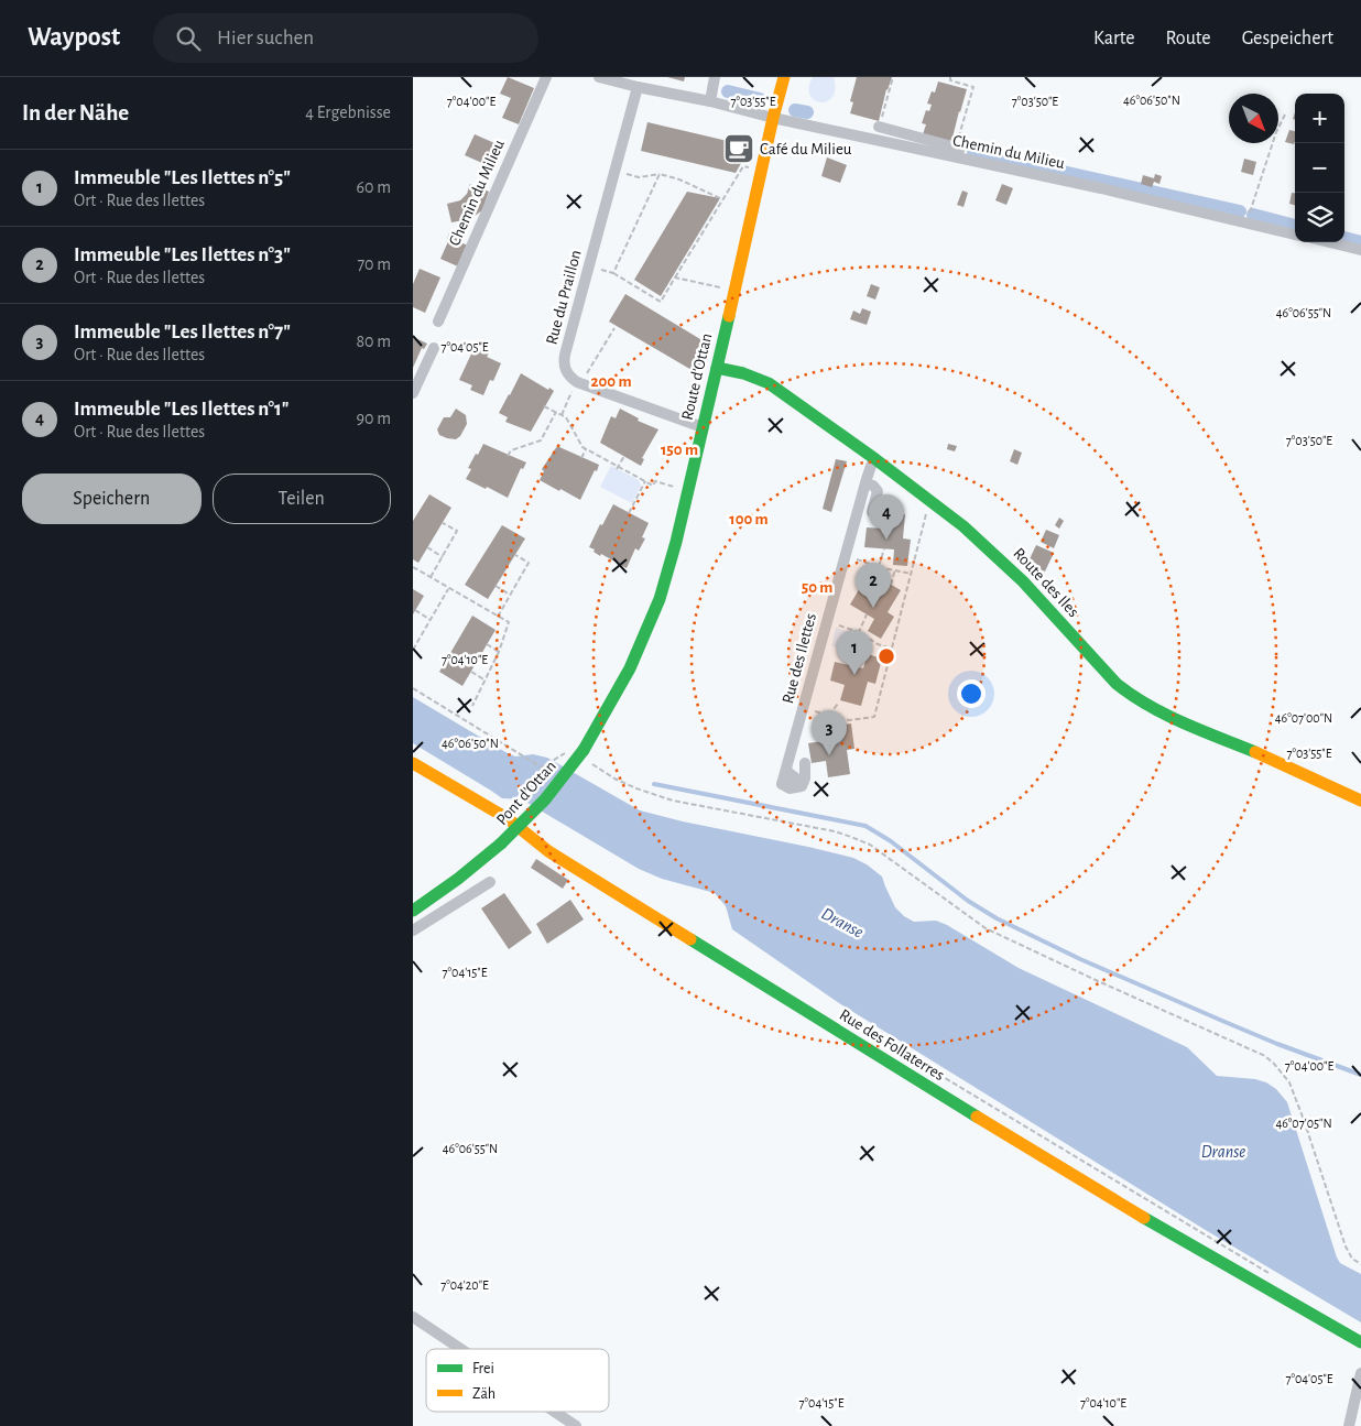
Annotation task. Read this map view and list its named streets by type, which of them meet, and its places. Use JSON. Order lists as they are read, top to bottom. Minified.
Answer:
{"streets":{"street":["Chemin du Milieu","Rue du Praillon","Route d'Ottan","Route des Iles","Rue des Ilettes","Pont d'Ottan","Rue des Follaterres"]},"crossings":[["Chemin du Milieu","Rue du Praillon"],["Chemin du Milieu","Route d'Ottan"],["Route d'Ottan","Route des Iles"],["Route d'Ottan","Pont d'Ottan"],["Route des Iles","Rue des Ilettes"]],"water":["Dranse"],"places":{"cafe":["Café du Milieu"]},"legend":["Frei","Zäh"],"north":"bottom right","page":{"header":"Waypost","search":"Hier suchen","nav":["Karte","Route","Gespeichert"],"heading":["In der Nähe","4 Ergebnisse"],"map_buttons":["+","−"],"list":[{"mark":"1","name":"Immeuble \"Les Ilettes n°5\"","note":"Ort · Rue des Ilettes","value":"60 m"},{"mark":"2","name":"Immeuble \"Les Ilettes n°3\"","note":"Ort · Rue des Ilettes","value":"70 m"},{"mark":"3","name":"Immeuble \"Les Ilettes n°7\"","note":"Ort · Rue des Ilettes","value":"80 m"},{"mark":"4","name":"Immeuble \"Les Ilettes n°1\"","note":"Ort · Rue des Ilettes","value":"90 m"}],"buttons":["Speichern","Teilen"],"pins":["4","2","1","3"]},"coordinates":["46°06'50\"N","7°04'00\"E","7°03'55\"E","7°03'50\"E","46°06'55\"N","7°04'05\"E","7°04'10\"E","46°07'00\"N","7°04'15\"E","46°07'05\"N","7°04'20\"E"],"rings":["200 m","150 m","100 m","50 m"]}
